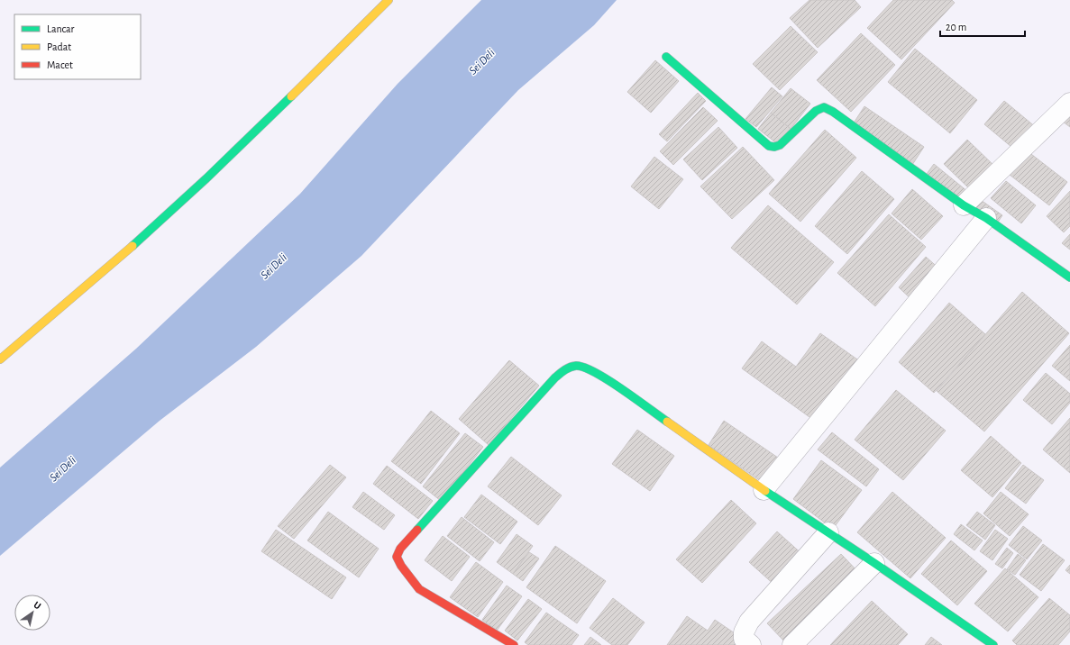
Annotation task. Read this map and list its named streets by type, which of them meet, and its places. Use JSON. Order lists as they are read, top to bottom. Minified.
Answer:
{"water":["Sei Deli"],"legend":["Lancar","Padat","Macet"],"scale_bar":"20 m","north":"top right"}
